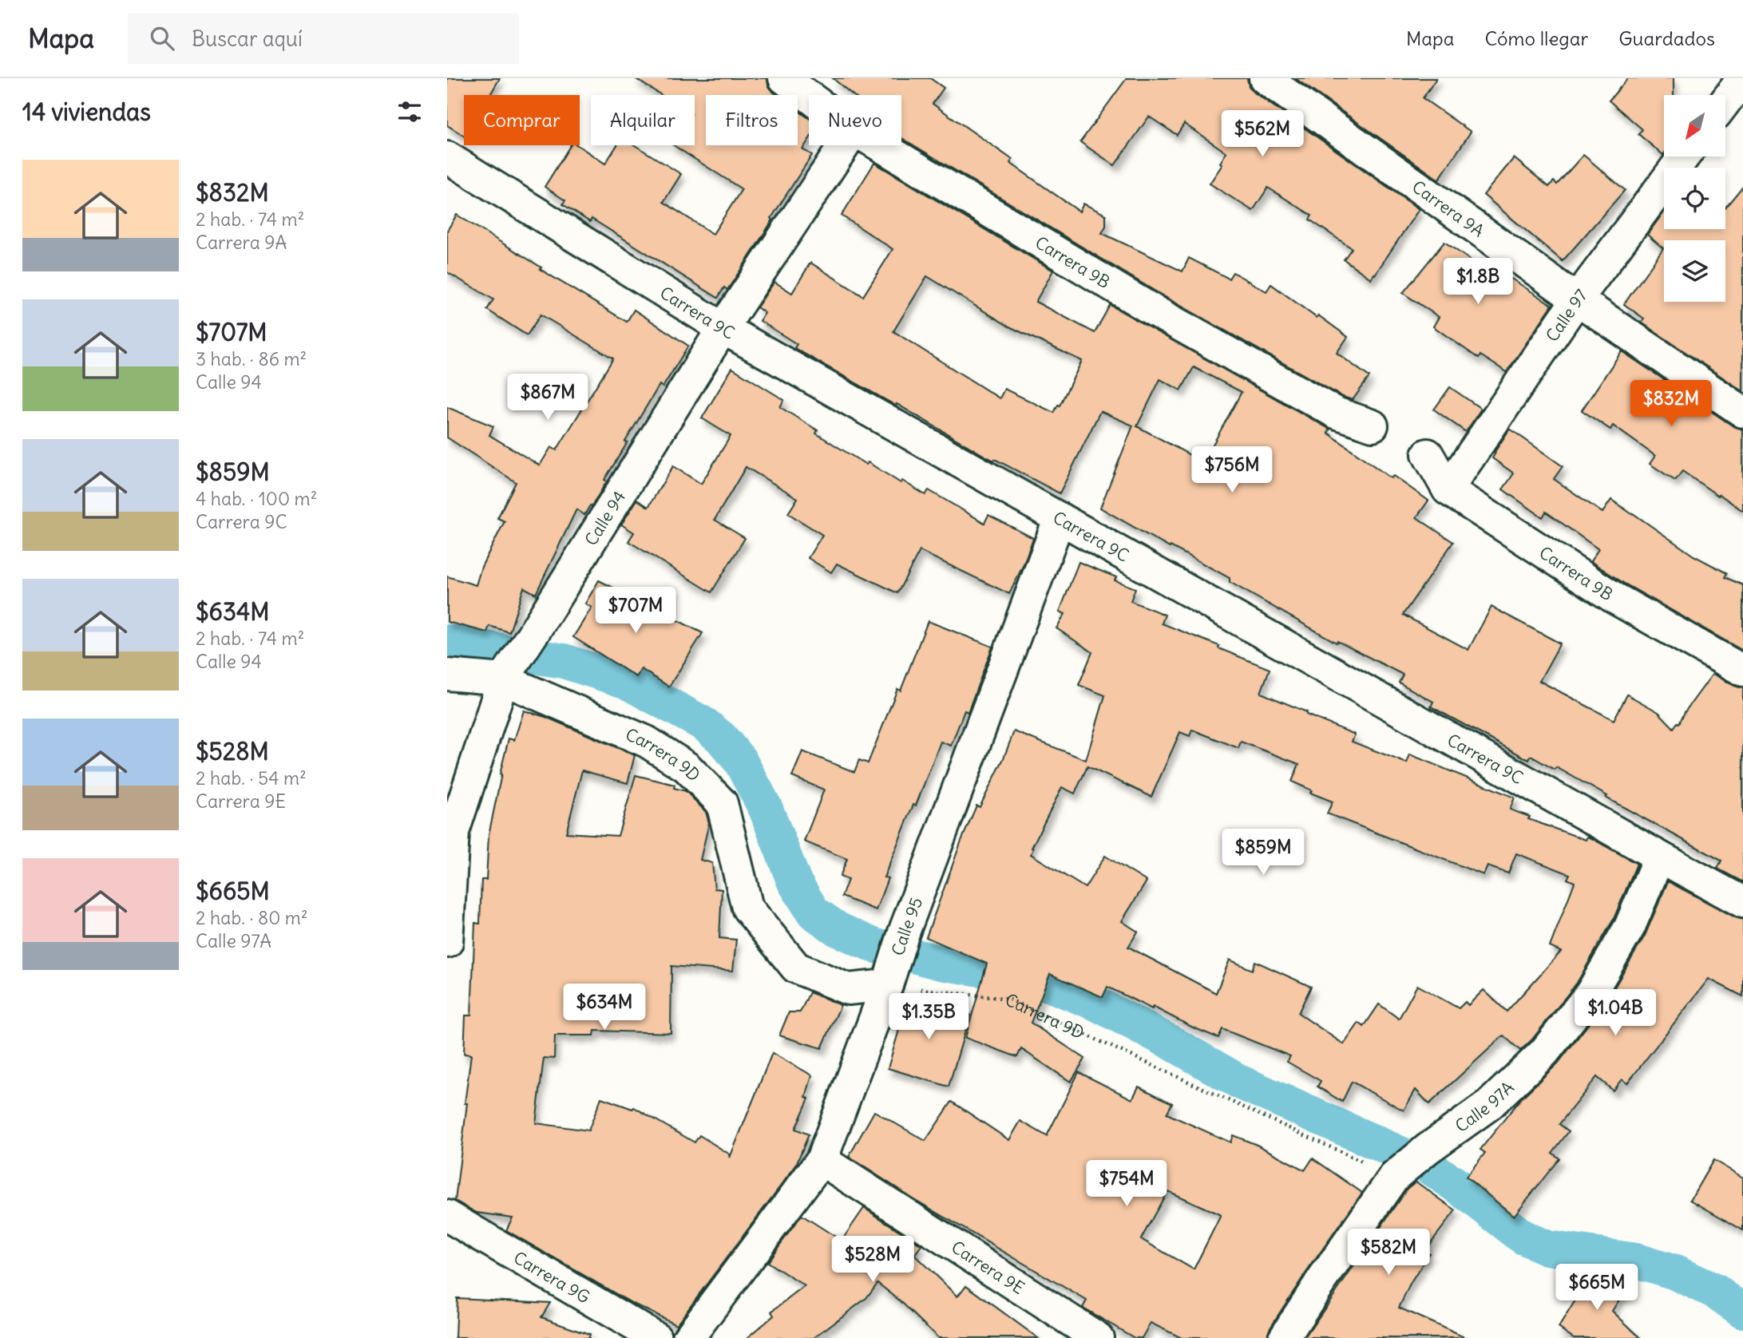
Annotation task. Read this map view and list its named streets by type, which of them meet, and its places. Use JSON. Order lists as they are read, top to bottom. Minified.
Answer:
{"streets":{"street":["Carrera 9A","Carrera 9B","Carrera 9C","Calle 97","Calle 94","Carrera 9D","Calle 95","Calle 97A","Carrera 9E","Carrera 9G"]},"crossings":[["Carrera 9A","Calle 97"],["Carrera 9B","Calle 97"],["Carrera 9C","Calle 94"],["Carrera 9C","Calle 95"],["Carrera 9C","Calle 97A"],["Calle 94","Carrera 9D"],["Carrera 9D","Calle 95"],["Carrera 9D","Calle 97A"],["Calle 95","Carrera 9E"]],"north":"bottom left","page":{"header":"Mapa","search":"Buscar aquí","nav":["Mapa","Cómo llegar","Guardados"],"heading":"14 viviendas","chip":["Comprar","Alquilar","Filtros","Nuevo"],"price":["$562M","$1.8B","$867M","$832M","$756M","$707M","$859M","$634M","$1.04B","$1.35B","$754M","$582M","$528M","$665M"],"list":[{"name":"$832M","note":"2 hab. · 74 m² · Carrera 9A"},{"name":"$707M","note":"3 hab. · 86 m² · Calle 94"},{"name":"$859M","note":"4 hab. · 100 m² · Carrera 9C"},{"name":"$634M","note":"2 hab. · 74 m² · Calle 94"},{"name":"$528M","note":"2 hab. · 54 m² · Carrera 9E"},{"name":"$665M","note":"2 hab. · 80 m² · Calle 97A"}]}}
